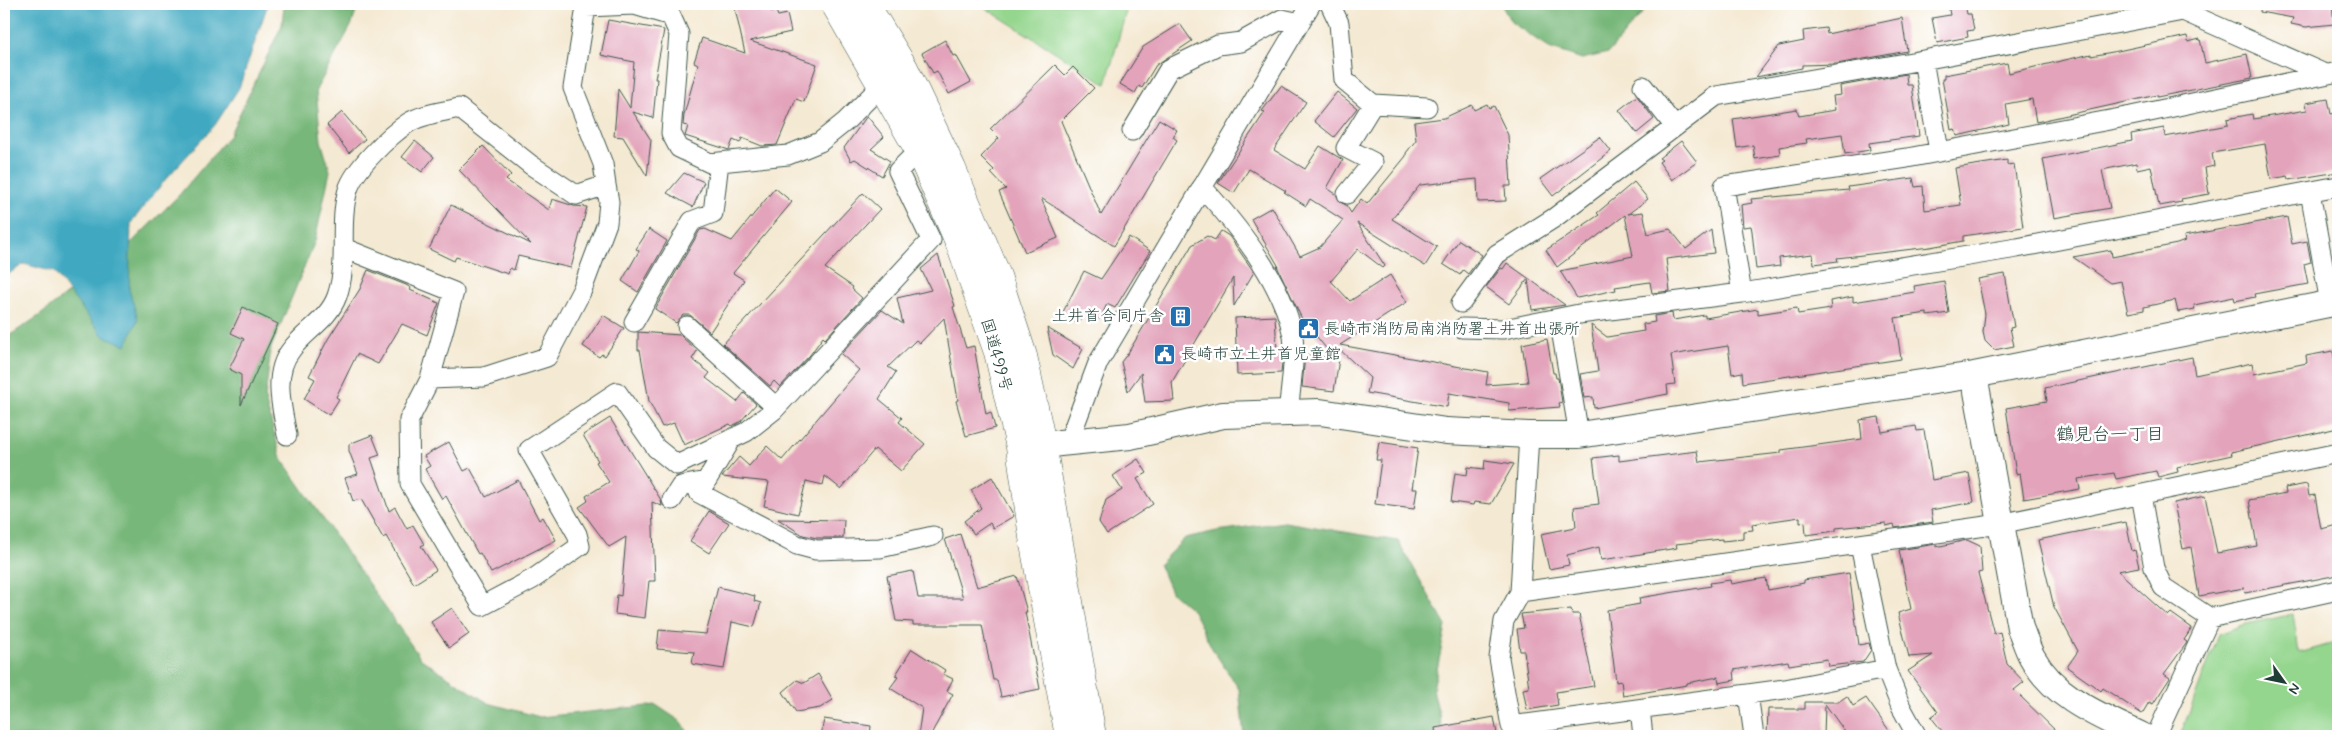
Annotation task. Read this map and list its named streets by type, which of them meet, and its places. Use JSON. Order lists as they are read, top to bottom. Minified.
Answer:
{"streets":{"highway":["国道499号"]},"districts":["鶴見台一丁目"],"places":{"building":["土井首合同庁舎"],"public building":["長崎市消防局南消防署土井首出張所","長崎市立土井首児童館"]},"north":"bottom right"}
